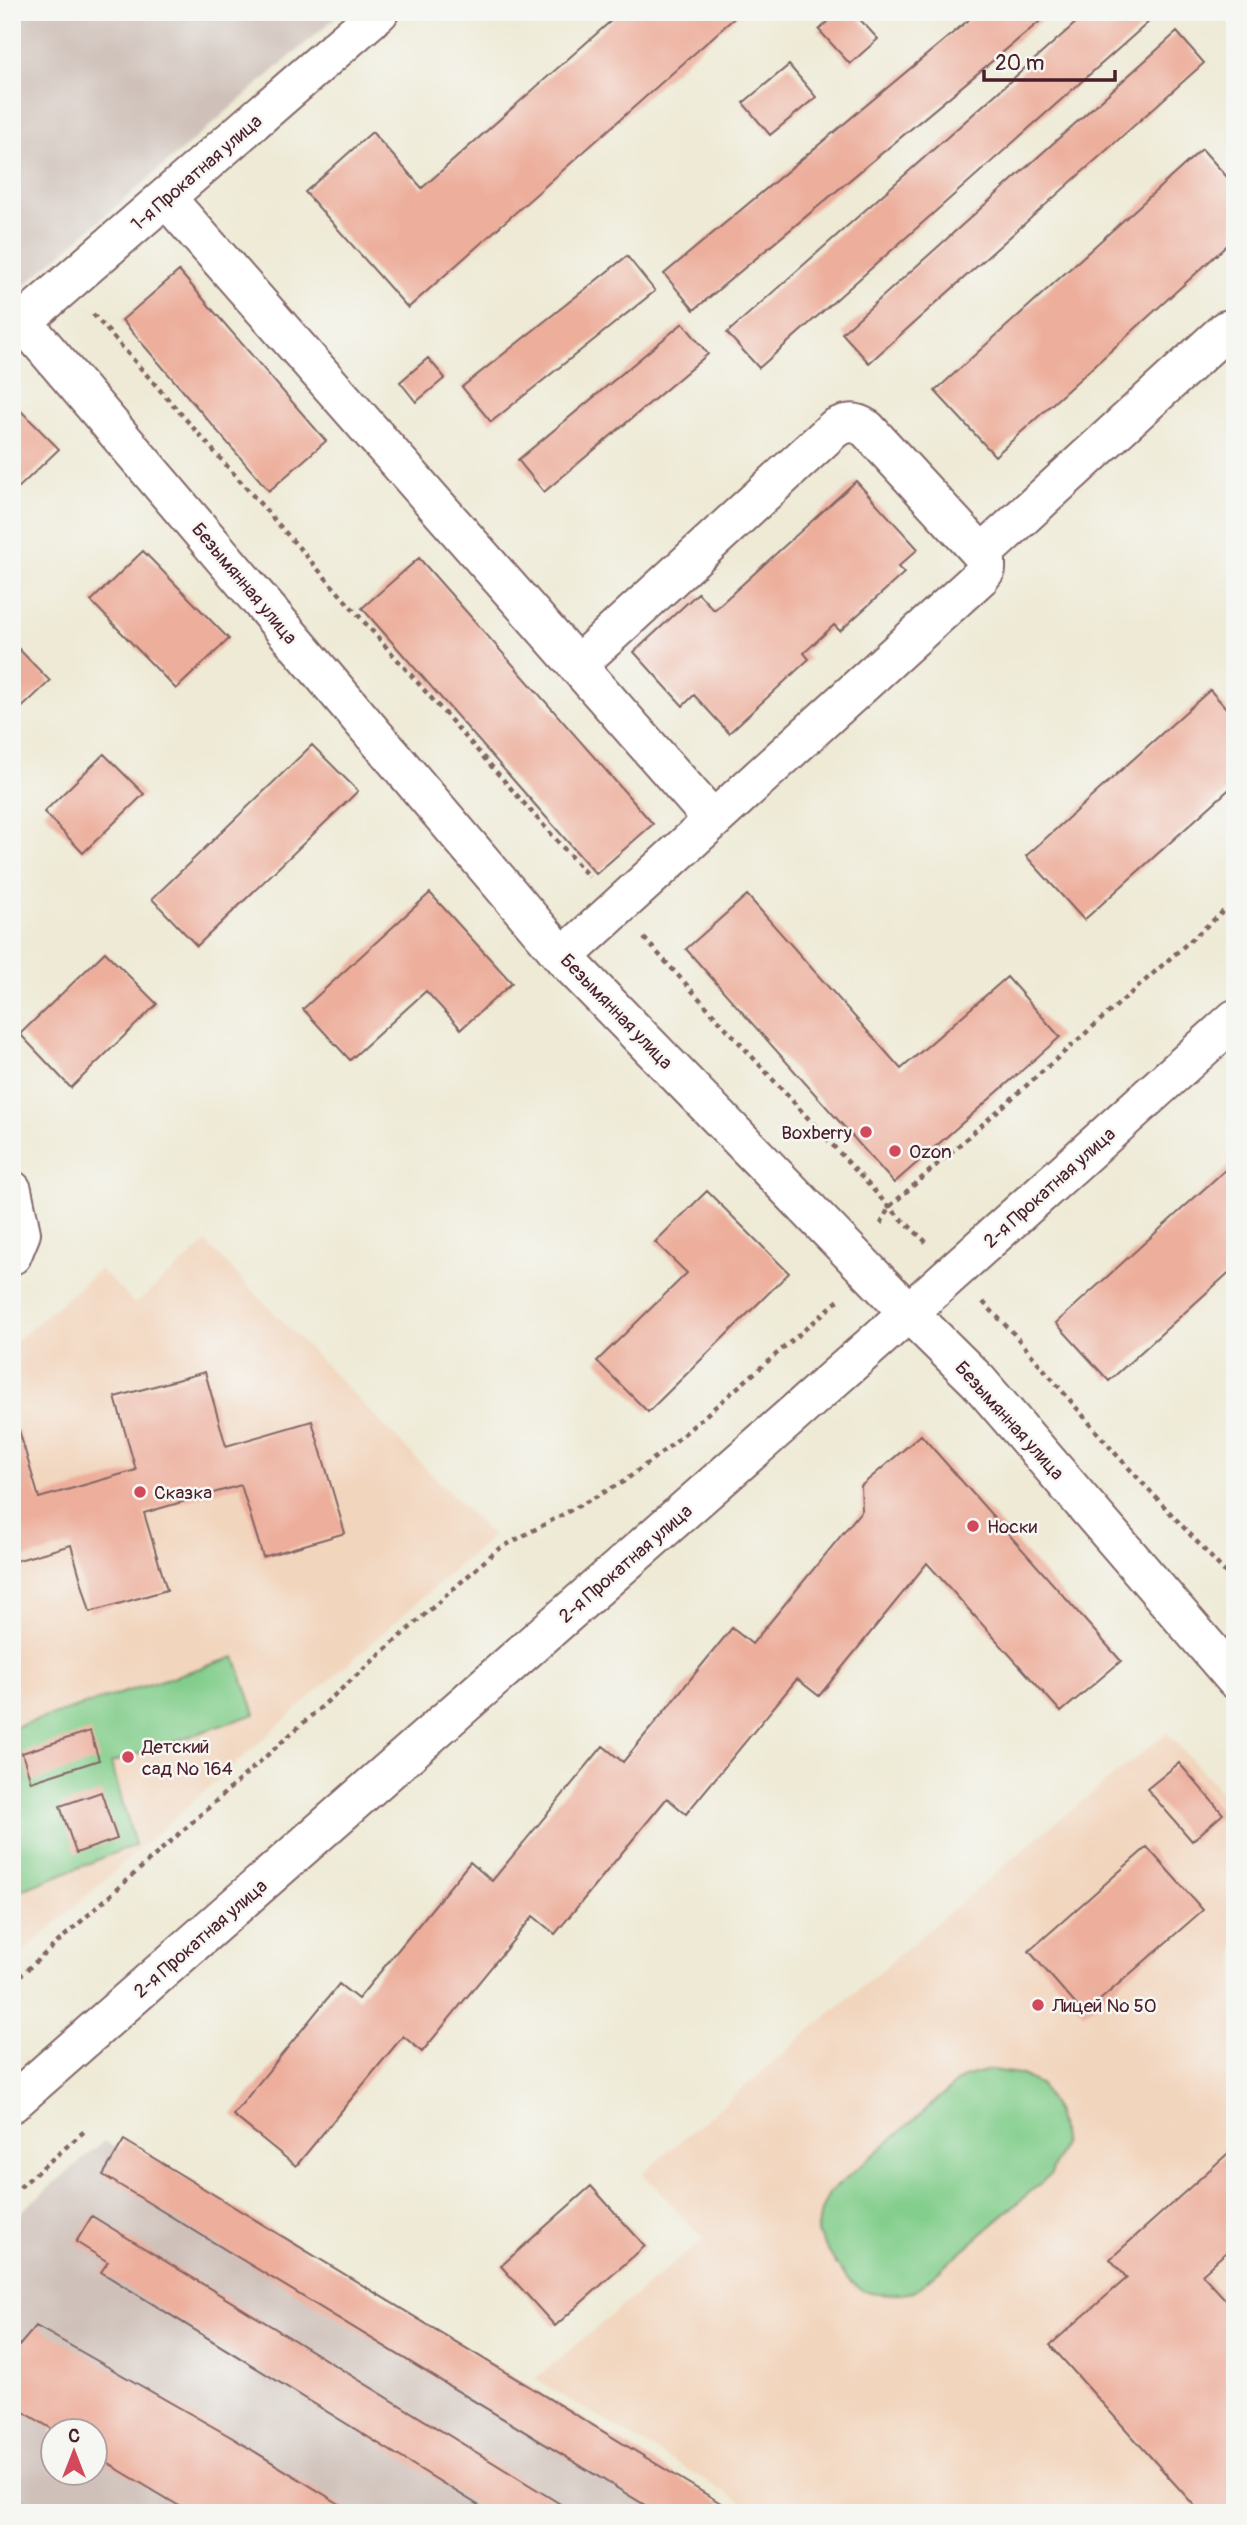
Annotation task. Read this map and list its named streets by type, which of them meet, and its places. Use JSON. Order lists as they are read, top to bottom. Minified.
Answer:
{"streets":{"street":["1-я Прокатная улица","Безымянная улица","2-я Прокатная улица"]},"crossings":[["1-я Прокатная улица","Безымянная улица"],["Безымянная улица","2-я Прокатная улица"]],"places":["Boxberry","Ozon","Сказка","Носки","Детский сад № 164","Лицей № 50"],"scale_bar":"20 m","north":"top"}
